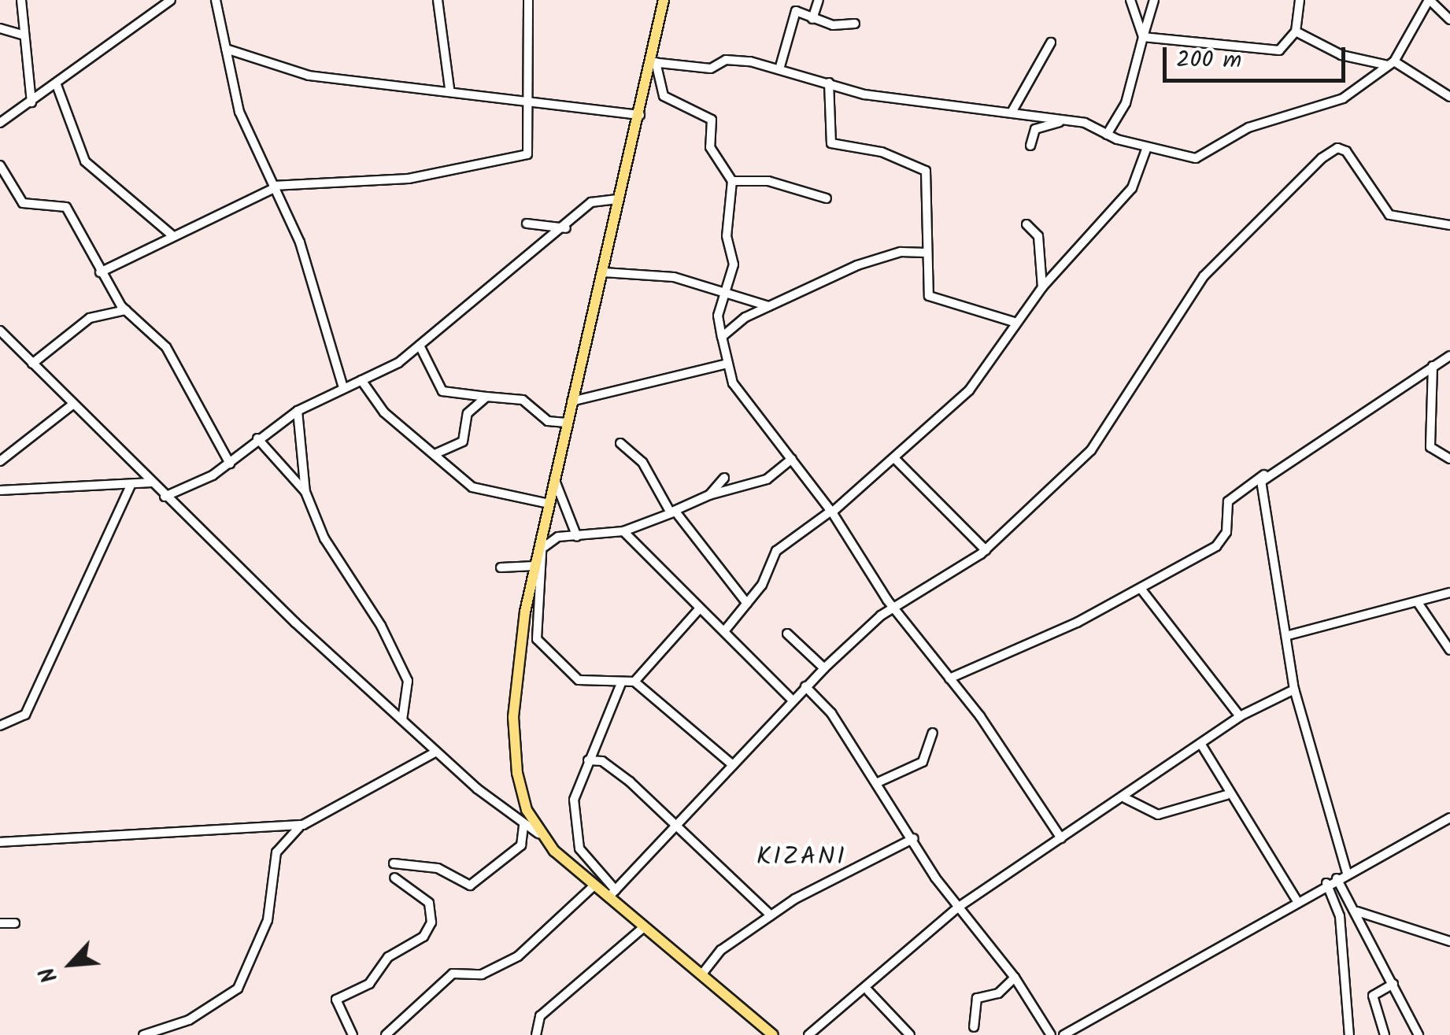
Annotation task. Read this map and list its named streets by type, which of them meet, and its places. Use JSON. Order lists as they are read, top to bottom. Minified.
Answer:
{"districts":["KIZANI"],"scale_bar":"200 m","north":"bottom left"}
